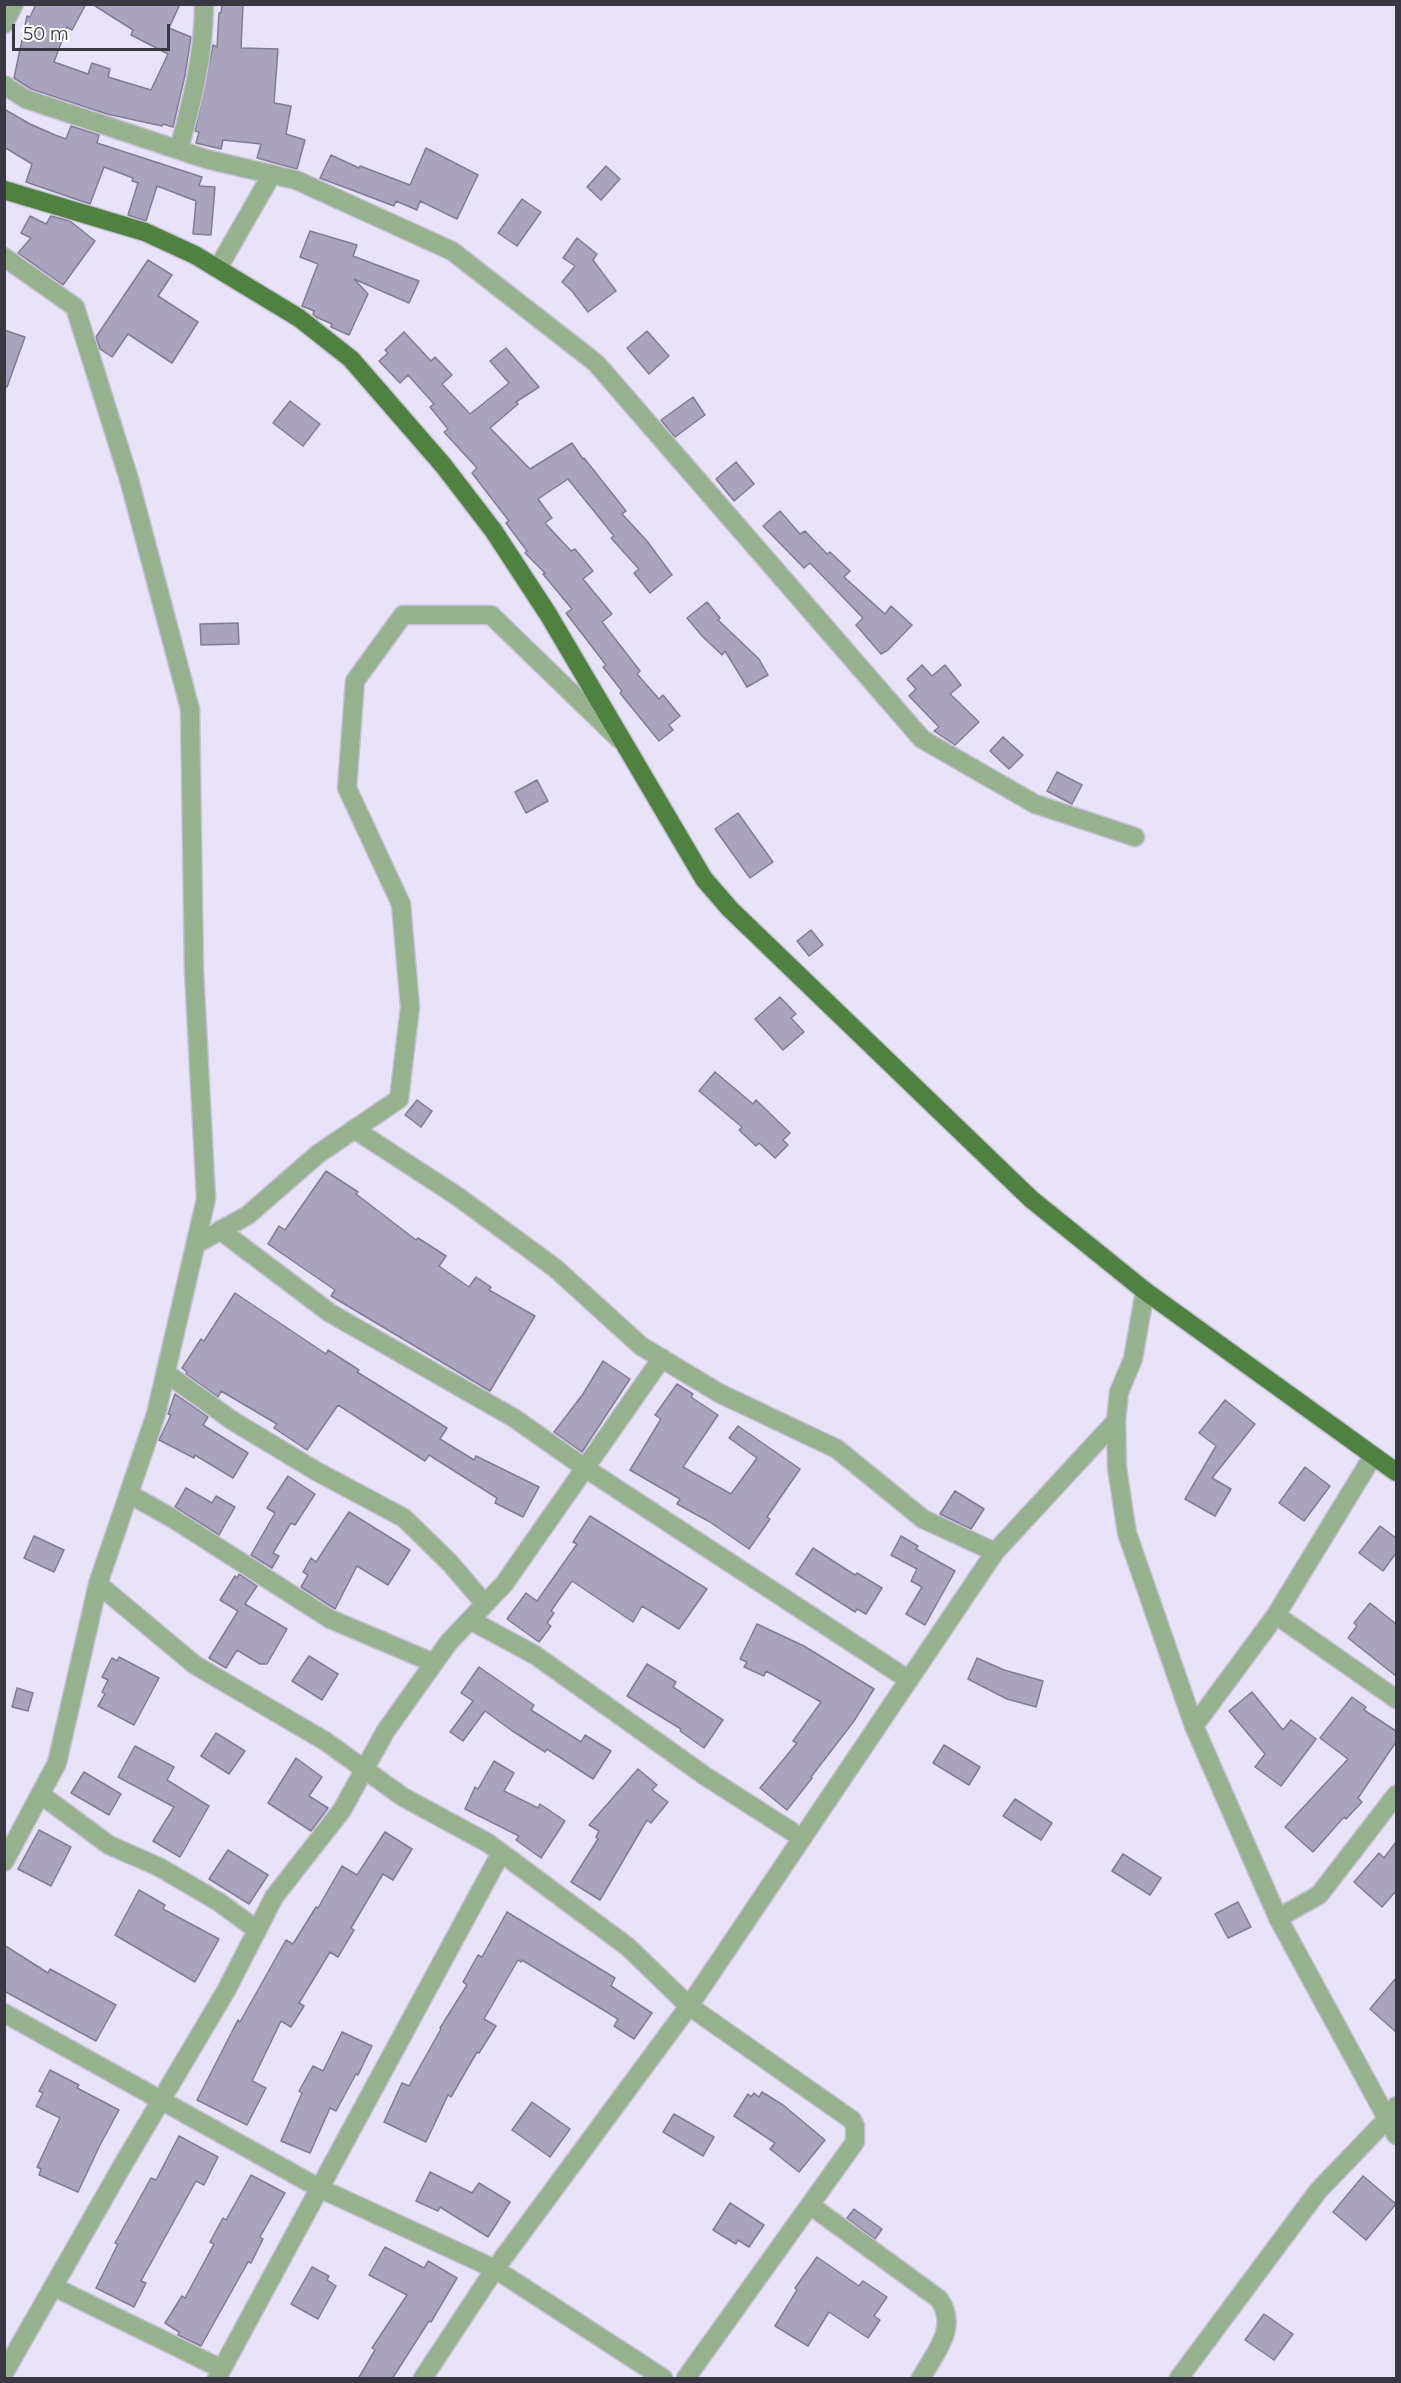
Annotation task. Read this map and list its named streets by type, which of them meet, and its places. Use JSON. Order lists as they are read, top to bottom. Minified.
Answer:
{"scale_bar":"50 m"}
